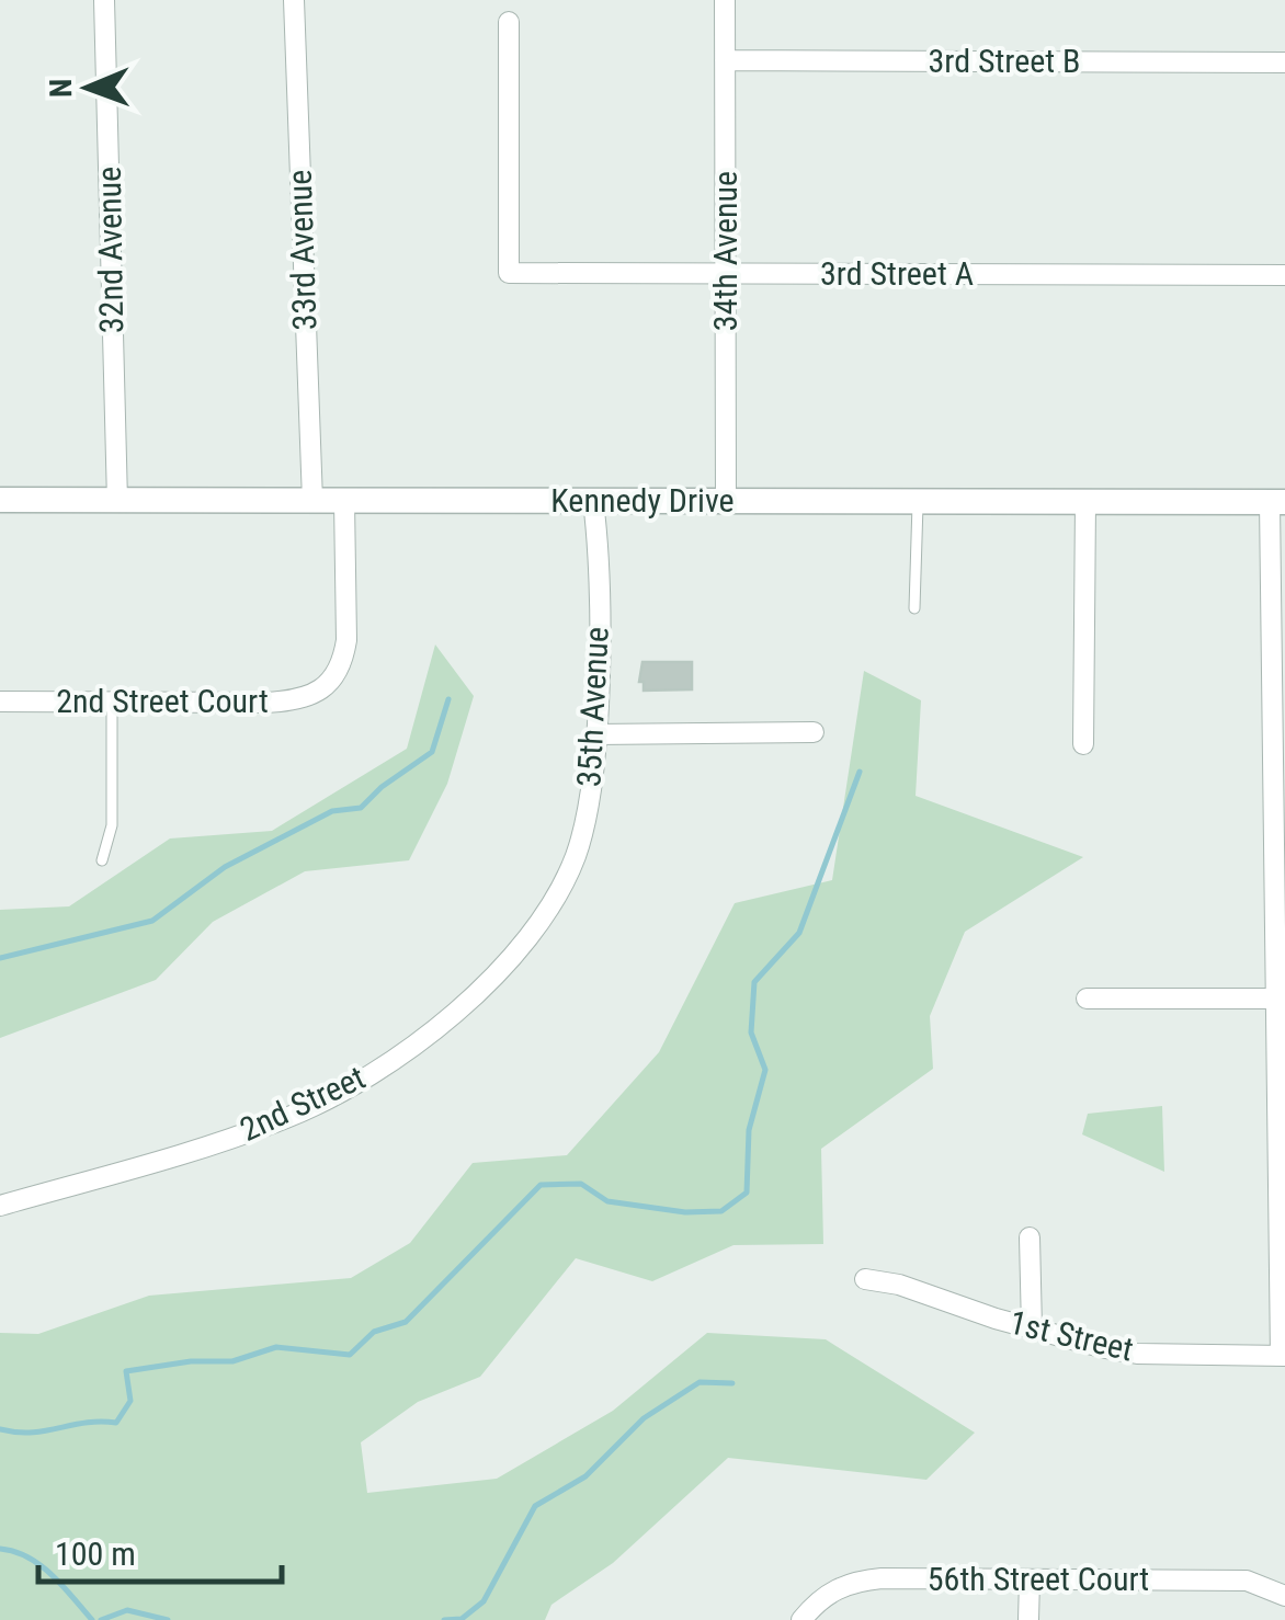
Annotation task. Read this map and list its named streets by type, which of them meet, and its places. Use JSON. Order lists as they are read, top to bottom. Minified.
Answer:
{"streets":{"street":["3rd Street B","32nd Avenue","33rd Avenue","34th Avenue","3rd Street A","Kennedy Drive","2nd Street Court","35th Avenue","2nd Street","1st Street","56th Street Court"]},"crossings":[["3rd Street B","34th Avenue"],["32nd Avenue","Kennedy Drive"],["33rd Avenue","Kennedy Drive"],["34th Avenue","3rd Street A"],["34th Avenue","Kennedy Drive"],["Kennedy Drive","2nd Street Court"],["Kennedy Drive","35th Avenue"],["35th Avenue","2nd Street"]],"scale_bar":"100 m","north":"left"}
